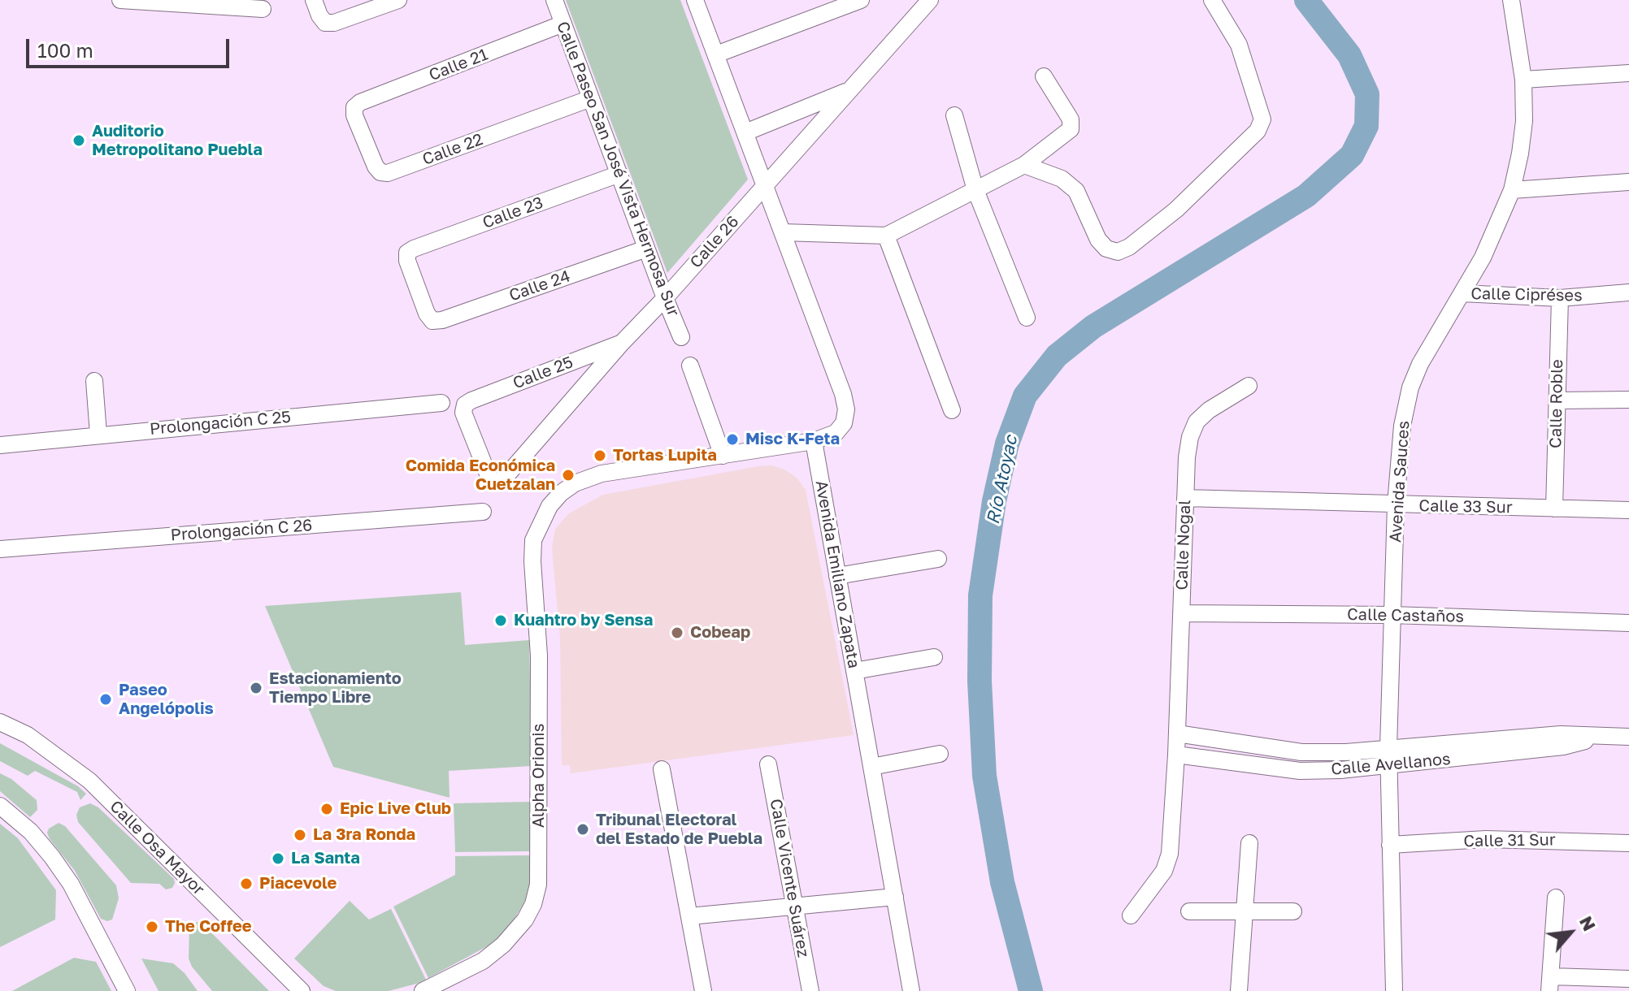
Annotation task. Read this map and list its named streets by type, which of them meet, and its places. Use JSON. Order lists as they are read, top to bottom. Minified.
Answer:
{"streets":{"street":["Calle 21","Calle 22","Calle Paseo San José Vista Hermosa Sur","Calle 23","Calle 26","Calle 24","Calle Cipréses","Calle 25","Calle Roble","Prolongación C 25","Avenida Sauces","Calle 33 Sur","Prolongación C 26","Calle Nogal","Avenida Emiliano Zapata","Calle Castaños","Calle Avellanos","Alpha Orionis","Calle 31 Sur","Calle Osa Mayor","Calle Vicente Suárez"]},"crossings":[["Calle 21","Calle 22"],["Calle 21","Calle Paseo San José Vista Hermosa Sur"],["Calle 22","Calle Paseo San José Vista Hermosa Sur"],["Calle Paseo San José Vista Hermosa Sur","Calle 23"],["Calle Paseo San José Vista Hermosa Sur","Calle 26"],["Calle Paseo San José Vista Hermosa Sur","Calle 24"],["Calle 23","Calle 24"],["Calle 26","Calle 25"],["Calle Cipréses","Calle Roble"],["Calle Cipréses","Avenida Sauces"],["Calle Roble","Calle 33 Sur"],["Avenida Sauces","Calle 33 Sur"],["Avenida Sauces","Calle Castaños"],["Avenida Sauces","Calle Avellanos"],["Avenida Sauces","Calle 31 Sur"],["Calle 33 Sur","Calle Nogal"],["Calle Nogal","Calle Castaños"],["Calle Nogal","Calle Avellanos"]],"water":["Río Atoyac"],"places":["Auditorio Metropolitano Puebla","Misc K-Feta","Tortas Lupita","Comida Económica Cuetzalan","Kuahtro by Sensa","Cobeap","Estacionamiento Tiempo Libre","Paseo Angelópolis","Epic Live Club","Tribunal Electoral del Estado de Puebla","La 3ra Ronda","La Santa","Piacevole","The Coffee"],"scale_bar":"100 m","north":"top right"}
